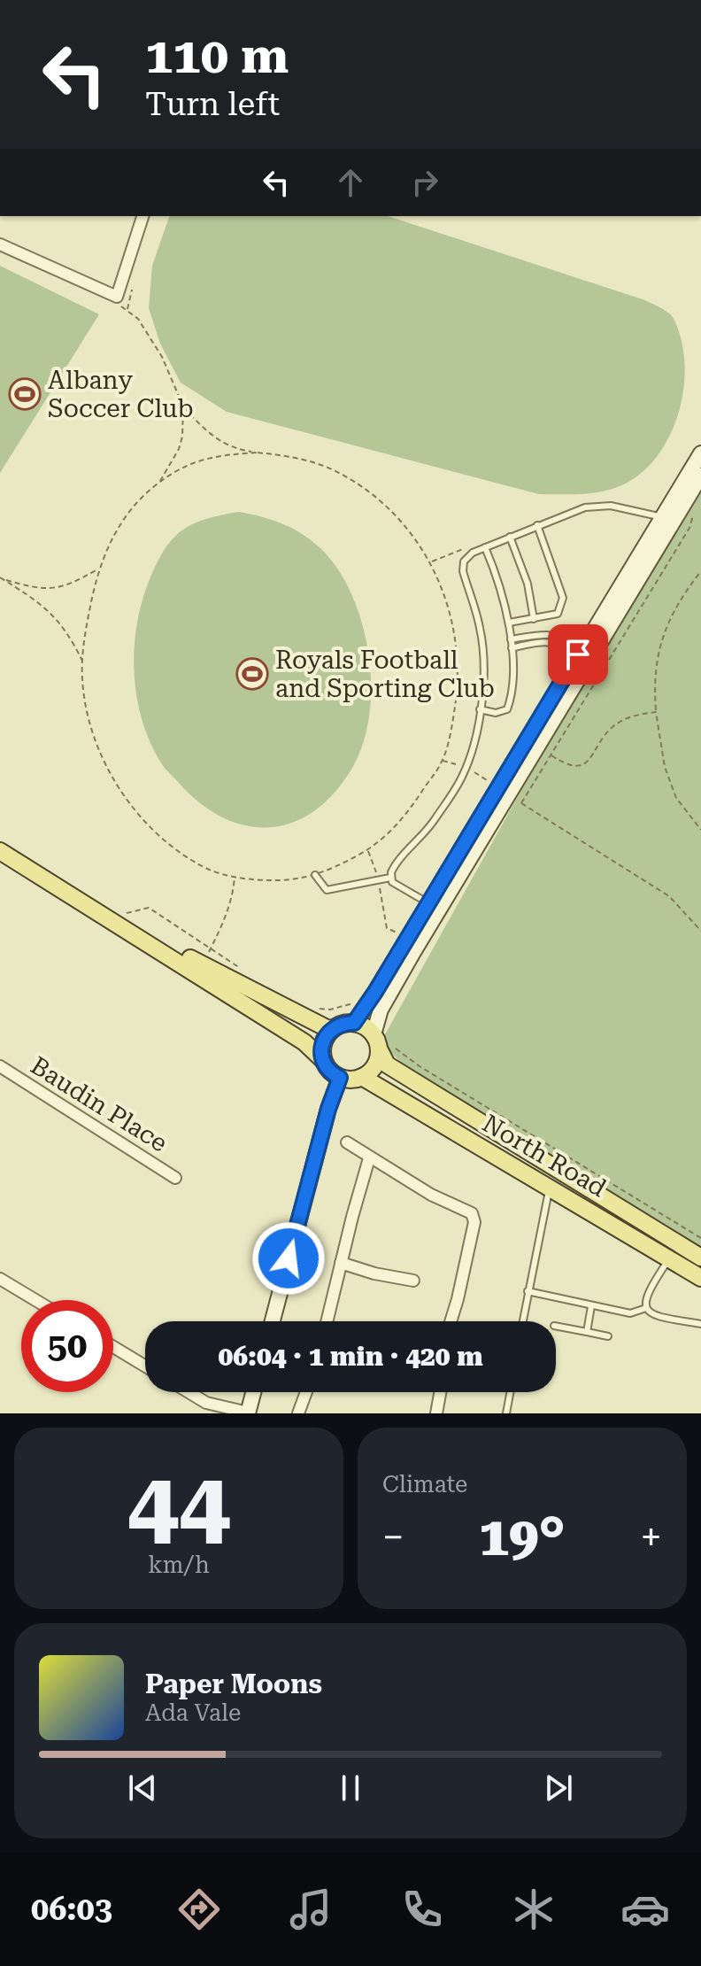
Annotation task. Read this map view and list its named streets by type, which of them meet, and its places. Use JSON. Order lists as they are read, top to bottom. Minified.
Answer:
{"streets":{"main road":["North Road"],"street":["Baudin Place"]},"places":{"sports":["Albany Soccer Club","Royals Football and Sporting Club"]},"page":{"turn":["110 m","Turn left"],"limit":"50","trip":"06:04 · 1 min · 420 m","tile":[["44","km/h"],"Climate"],"heat":["−","19°","+"],"song":["Paper Moons","Ada Vale"],"tabs":"06:03"}}
